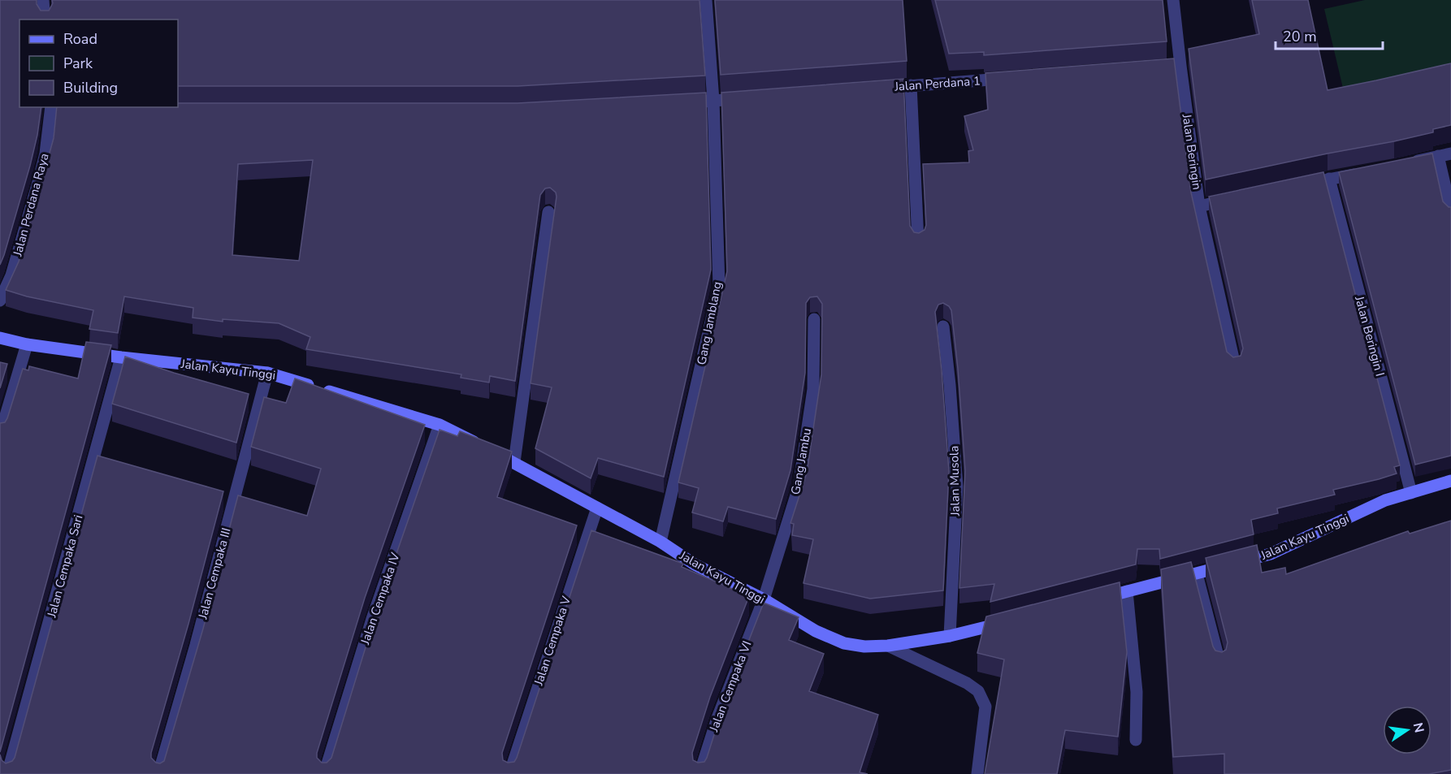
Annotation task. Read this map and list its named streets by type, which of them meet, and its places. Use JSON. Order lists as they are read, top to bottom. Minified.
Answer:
{"streets":{"street":["Jalan Perdana 1","Jalan Beringin","Jalan Perdana Raya","Gang Jamblang","Jalan Beringin I","Jalan Kayu Tinggi","Gang Jambu","Jalan Musola","Jalan Cempaka Sari","Jalan Cempaka III","Jalan Cempaka IV","Jalan Cempaka V","Jalan Cempaka VI"]},"crossings":[["Gang Jamblang","Jalan Kayu Tinggi"],["Jalan Beringin I","Jalan Kayu Tinggi"],["Jalan Kayu Tinggi","Gang Jambu"],["Jalan Kayu Tinggi","Jalan Musola"],["Jalan Kayu Tinggi","Jalan Cempaka Sari"],["Jalan Kayu Tinggi","Jalan Cempaka III"],["Jalan Kayu Tinggi","Jalan Cempaka IV"],["Jalan Kayu Tinggi","Jalan Cempaka V"],["Jalan Kayu Tinggi","Jalan Cempaka VI"],["Gang Jambu","Jalan Cempaka VI"]],"legend":["Road","Park","Building"],"scale_bar":"20 m","north":"right"}
